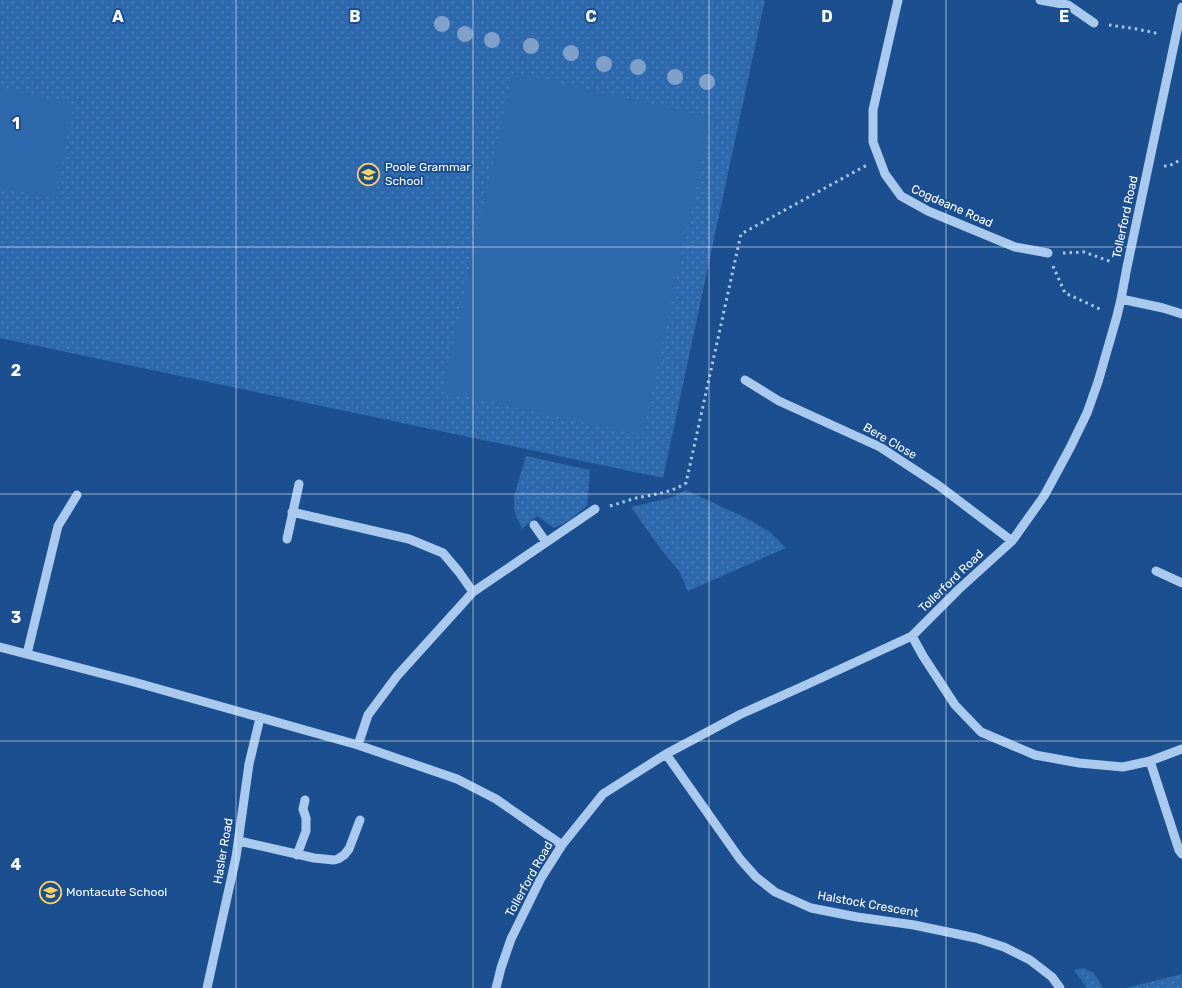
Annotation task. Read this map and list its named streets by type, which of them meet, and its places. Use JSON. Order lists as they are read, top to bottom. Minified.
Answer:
{"streets":{"street":["Cogdeane Road","Tollerford Road","Bere Close","Hasler Road","Halstock Crescent"]},"crossings":[["Tollerford Road","Bere Close"],["Tollerford Road","Halstock Crescent"]],"places":{"school or university":["Poole Grammar School","Montacute School"]},"grid":{"columns":["A","B","C","D","E"],"rows":["1","2","3","4"]}}
